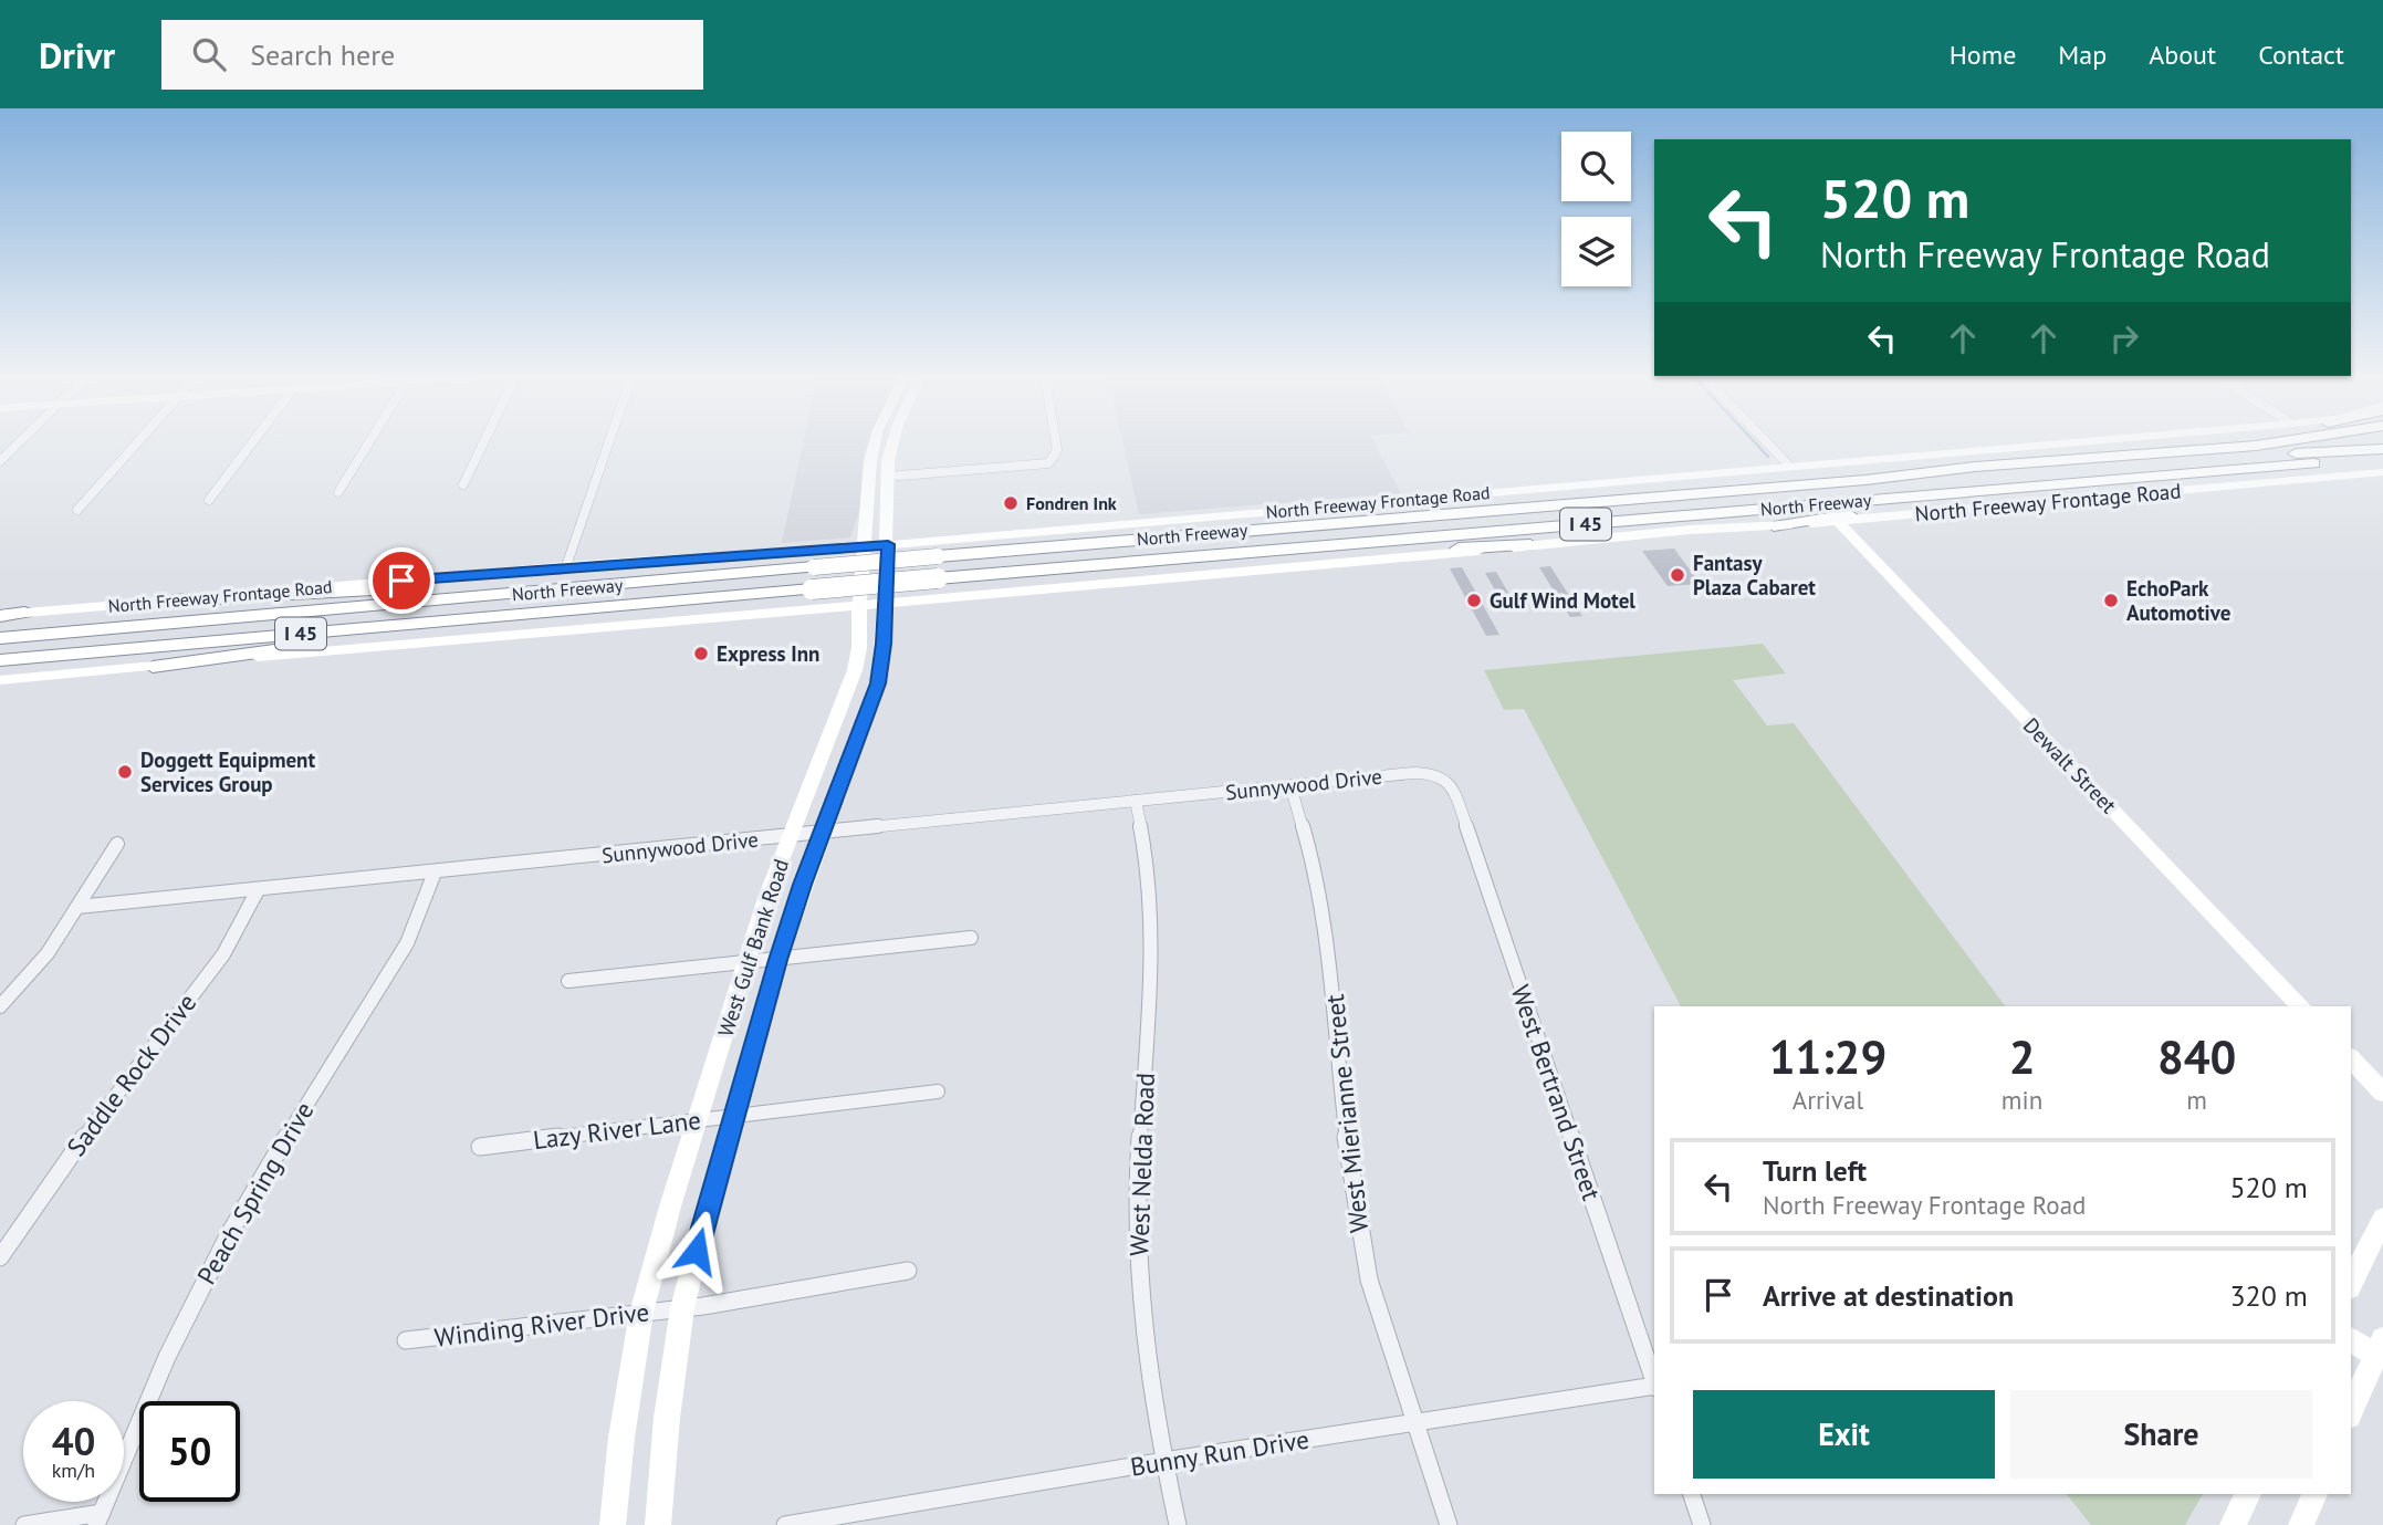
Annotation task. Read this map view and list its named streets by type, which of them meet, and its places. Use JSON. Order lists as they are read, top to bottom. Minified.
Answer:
{"streets":{"highway":["North Freeway","I 45"],"main road":["North Freeway Frontage Road","Dewalt Street","West Gulf Bank Road"],"street":["Sunnywood Drive","Saddle Rock Drive","West Bertrand Street","West Mierianne Street","Lazy River Lane","West Nelda Road","Peach Spring Drive","Winding River Drive","Bunny Run Drive"]},"crossings":[["North Freeway Frontage Road","North Freeway"],["North Freeway Frontage Road","Dewalt Street"],["North Freeway Frontage Road","West Gulf Bank Road"],["Sunnywood Drive","West Gulf Bank Road"],["Sunnywood Drive","Saddle Rock Drive"],["Sunnywood Drive","West Bertrand Street"],["Sunnywood Drive","West Mierianne Street"],["Sunnywood Drive","West Nelda Road"],["Sunnywood Drive","Peach Spring Drive"],["West Gulf Bank Road","Lazy River Lane"],["West Gulf Bank Road","Winding River Drive"],["West Mierianne Street","Bunny Run Drive"],["West Nelda Road","Bunny Run Drive"]],"places":["Fondren Ink","Fantasy Plaza Cabaret","Gulf Wind Motel","EchoPark Automotive","Express Inn","Doggett Equipment Services Group"],"page":{"header":"Drivr","search":"Search here","nav":["Home","Map","About","Contact"],"turn":["520 m","North Freeway Frontage Road"],"eta":["11:29","Arrival","2","min","840","m"],"list":[{"name":"Turn left","note":"North Freeway Frontage Road","value":"520 m"},{"name":"Arrive at destination","value":"320 m"}],"buttons":["Exit","Share"],"speed":"40 km/h","limit":"50"}}
